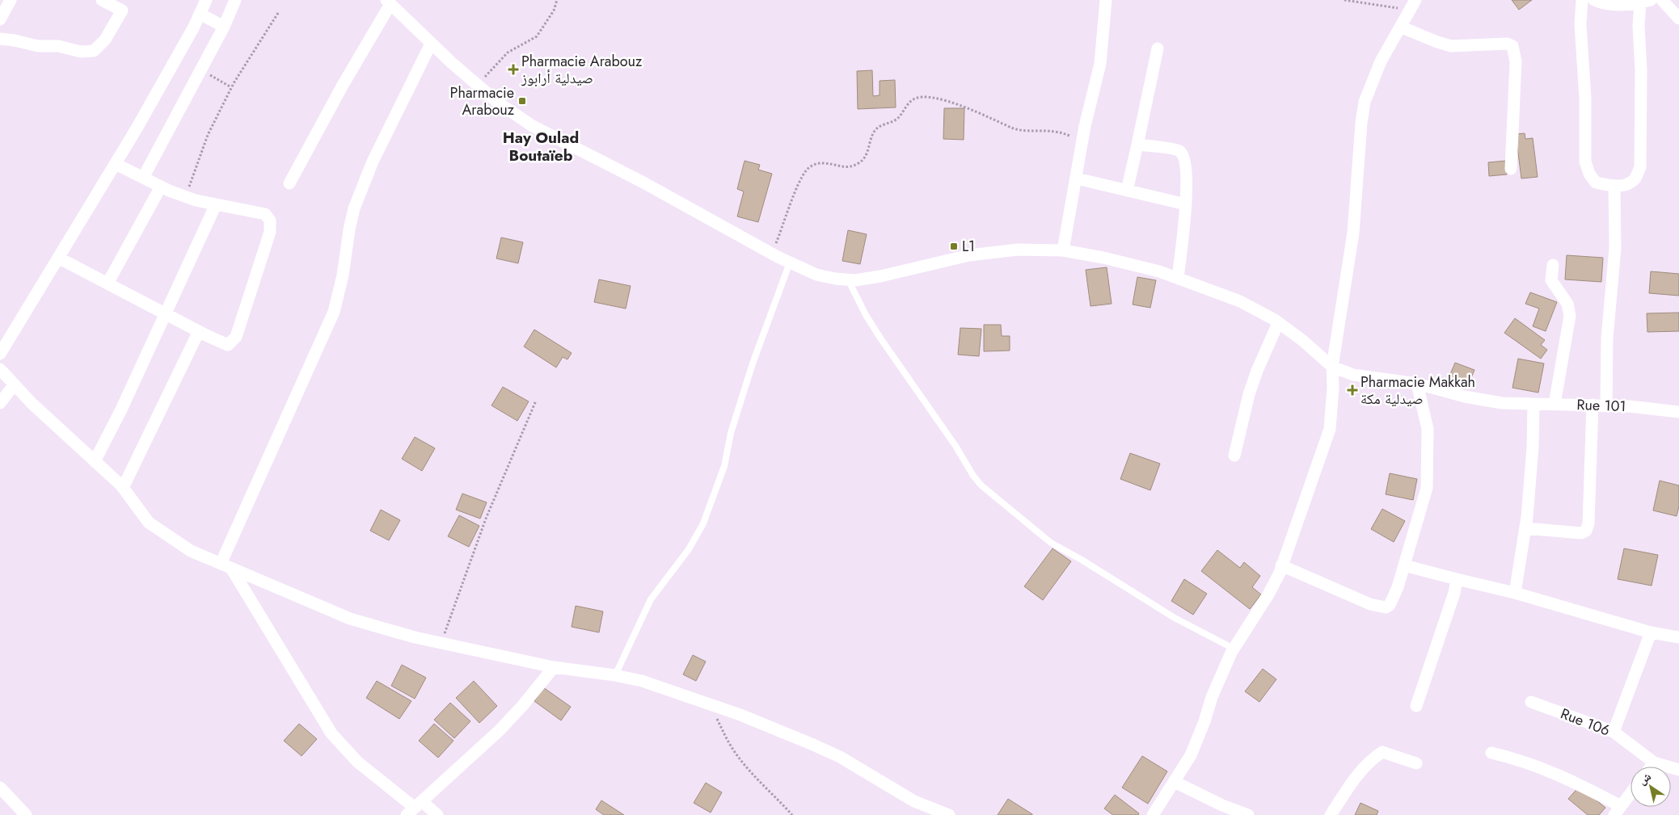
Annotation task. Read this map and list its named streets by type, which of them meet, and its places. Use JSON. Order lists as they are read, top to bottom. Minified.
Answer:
{"streets":{"street":["Rue 101","Rue 106"]},"districts":["Hay Oulad Boutaïeb"],"places":{"health":["Pharmacie Arabouz صيدلية أرابوز","Pharmacie Makkah صيدلية مكة"],"transit":["Pharmacie Arabouz","L1"]},"north":"top left"}
